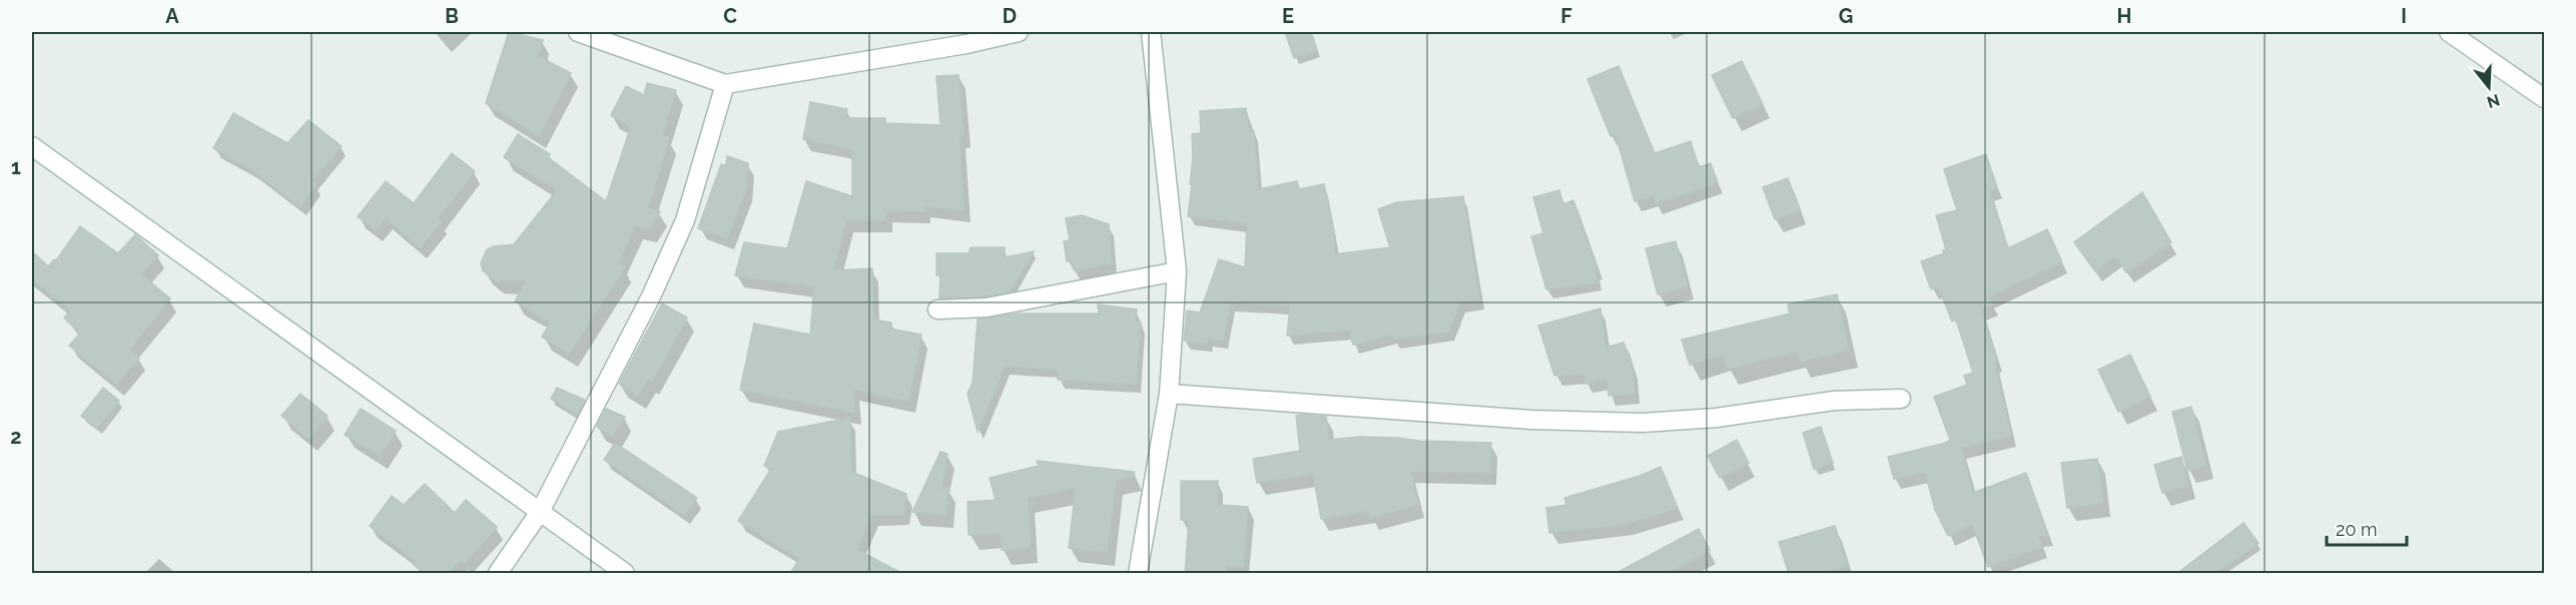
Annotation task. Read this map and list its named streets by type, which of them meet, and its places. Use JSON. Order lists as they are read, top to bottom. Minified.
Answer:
{"scale_bar":"20 m","north":"bottom","grid":{"columns":["A","B","C","D","E","F","G","H","I"],"rows":["1","2"]}}
